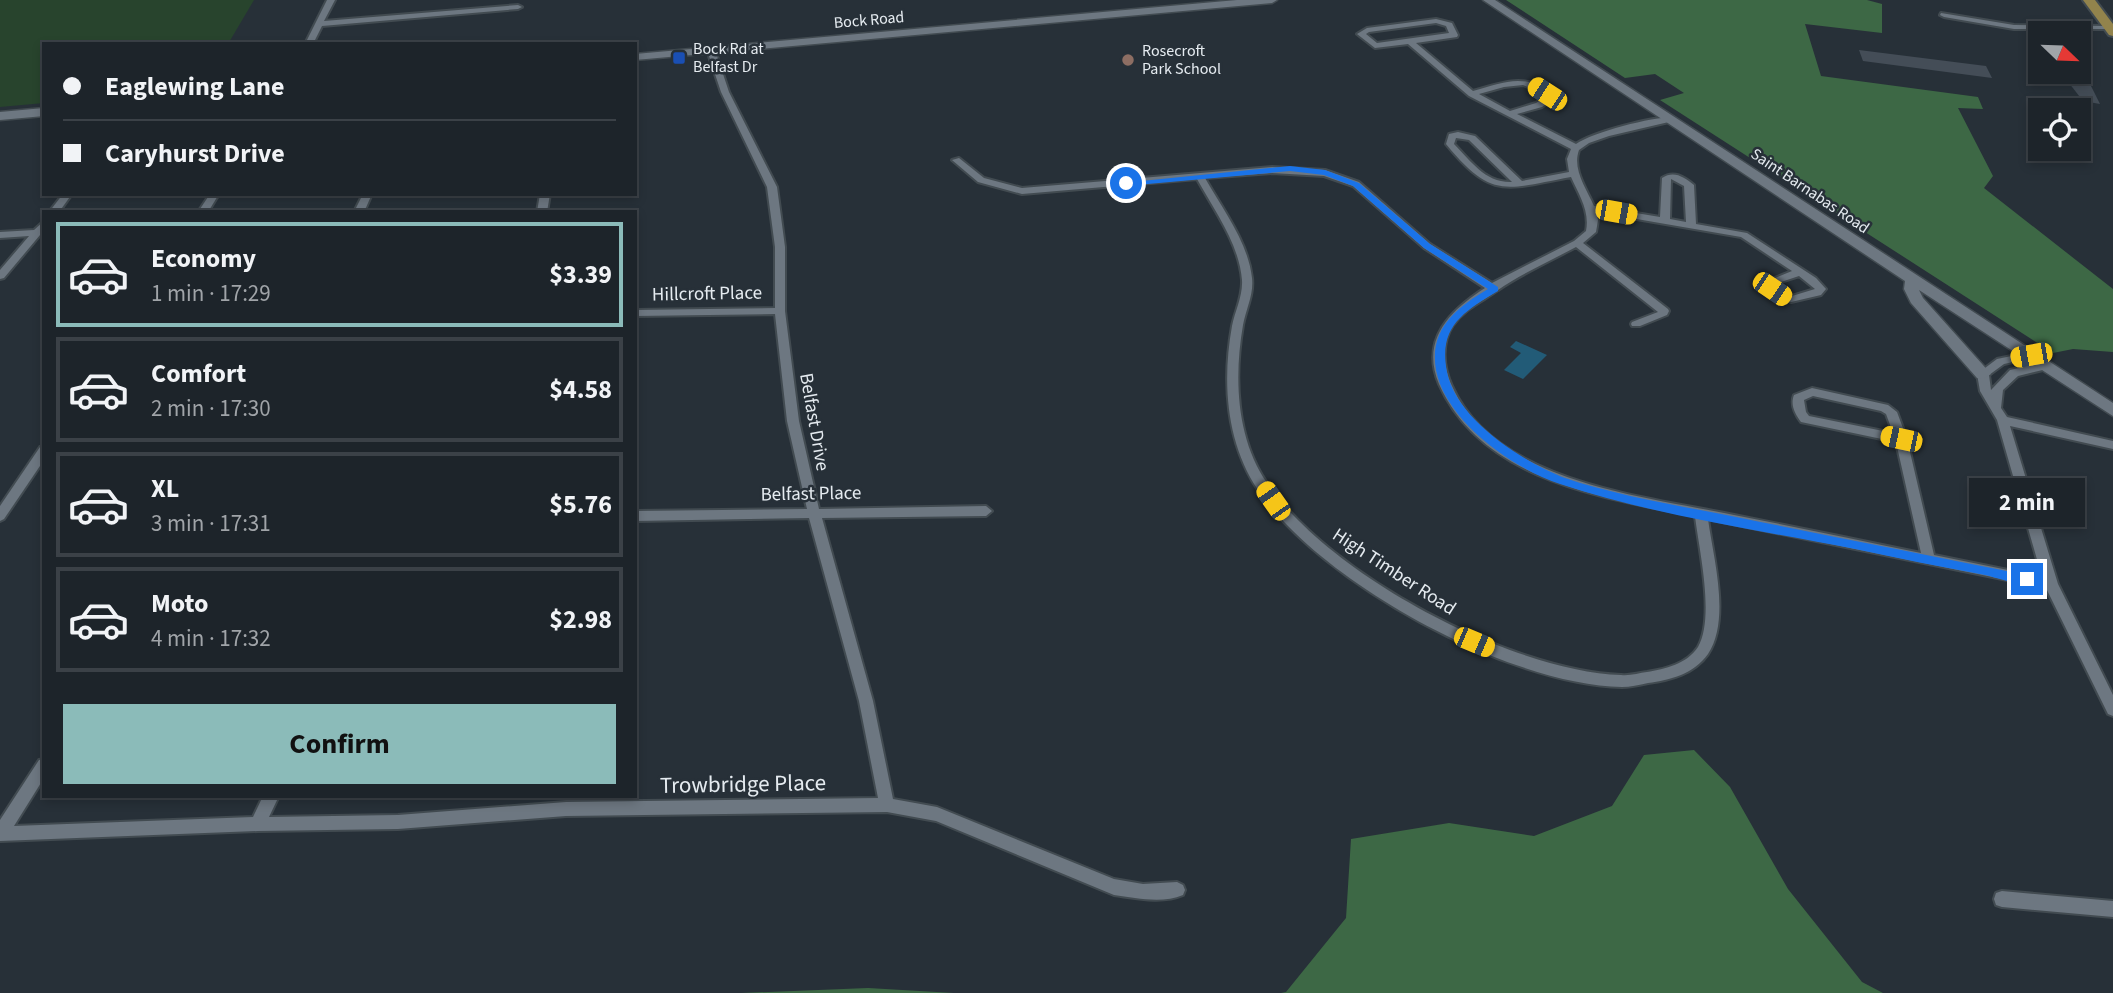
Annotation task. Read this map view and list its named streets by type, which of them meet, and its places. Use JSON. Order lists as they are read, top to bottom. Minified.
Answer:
{"streets":{"main road":["Bock Road","Saint Barnabas Road"],"street":["Hillcroft Place","Belfast Drive","Belfast Place","High Timber Road","Trowbridge Place"]},"crossings":[["Bock Road","Belfast Drive"],["Hillcroft Place","Belfast Drive"],["Belfast Drive","Belfast Place"],["Belfast Drive","Trowbridge Place"]],"places":{"transit":["Bock Rd at Belfast Dr"],"other":["Rosecroft Park School"]},"north":"bottom right","page":{"banner":["Eaglewing Lane","Caryhurst Drive"],"list":[{"name":"Economy","note":"1 min · 17:29","value":"$3.39"},{"name":"Comfort","note":"2 min · 17:30","value":"$4.58"},{"name":"XL","note":"3 min · 17:31","value":"$5.76"},{"name":"Moto","note":"4 min · 17:32","value":"$2.98"}],"bubble":"2 min","buttons":"Confirm"}}
